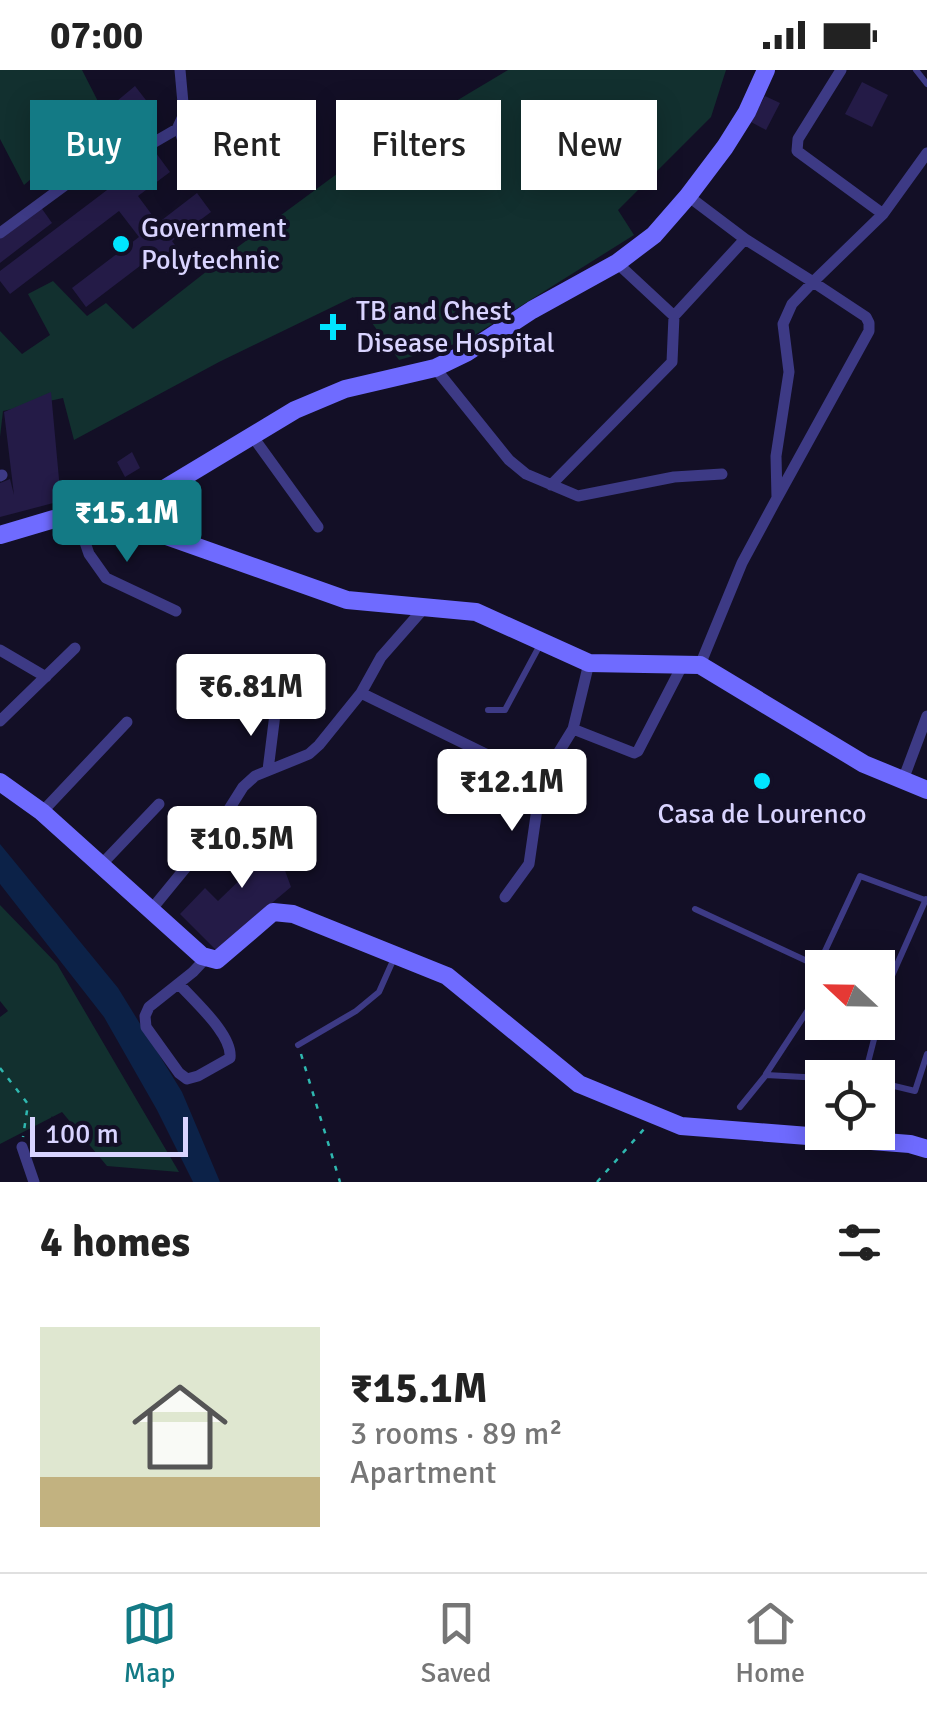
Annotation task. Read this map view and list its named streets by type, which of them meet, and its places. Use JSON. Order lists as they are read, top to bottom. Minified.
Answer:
{"places":{"other":["Government Polytechnic","Casa de Lourenco"],"health":["TB and Chest Disease Hospital"]},"scale_bar":"100 m","north":"left","page":{"status":"07:00","chip":["Buy","Rent","Filters","New"],"price":["₹15.1M","₹6.81M","₹12.1M","₹10.5M"],"scale":"100 m","heading":"4 homes","list":[{"name":"₹15.1M","note":"3 rooms · 89 m² · Apartment"}],"tabs":["Map","Saved","Home"]}}
